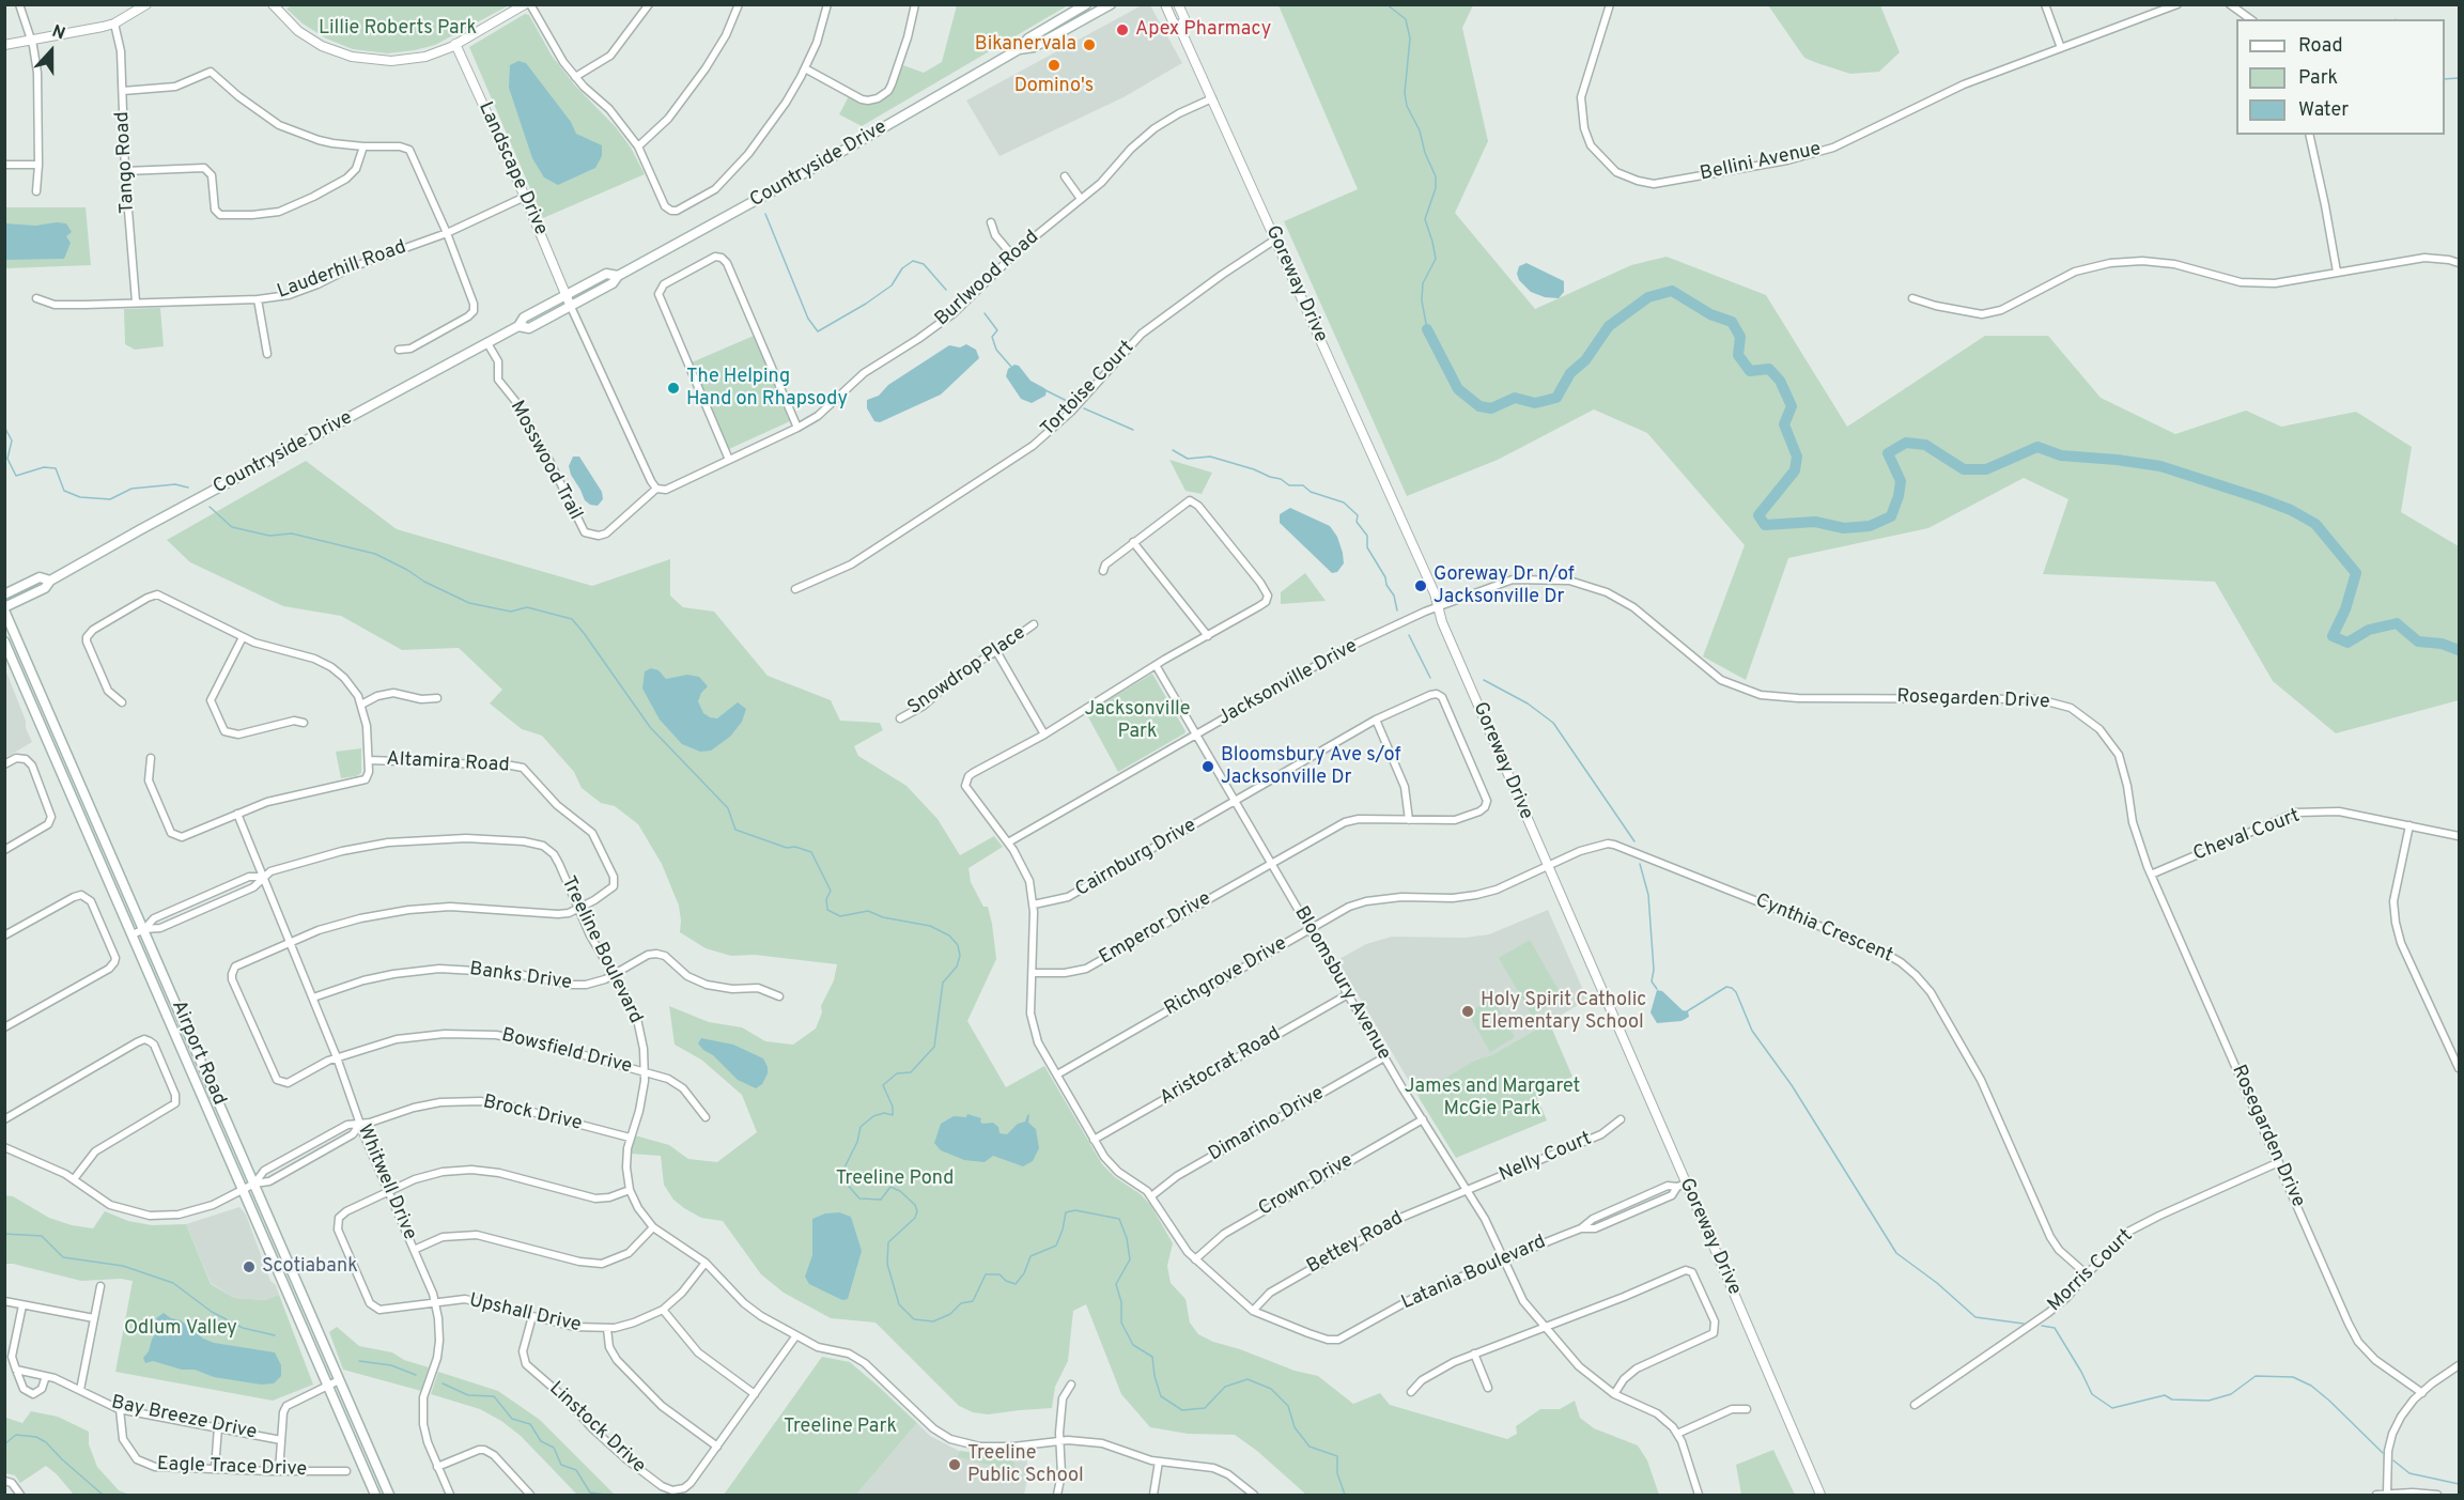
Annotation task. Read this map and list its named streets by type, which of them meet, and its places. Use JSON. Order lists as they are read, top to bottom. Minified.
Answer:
{"streets":{"main road":["Countryside Drive","Airport Road"],"street":["Tango Road","Bellini Avenue","Landscape Drive","Lauderhill Road","Burlwood Road","Goreway Drive","Tortoise Court","Mosswood Trail","Snowdrop Place","Jacksonville Drive","Rosegarden Drive","Altamira Road","Cheval Court","Cairnburg Drive","Emperor Drive","Cynthia Crescent","Treeline Boulevard","Banks Drive","Richgrove Drive","Bloomsbury Avenue","Bowsfield Drive","Aristocrat Road","Brock Drive","Dimarino Drive","Nelly Court","Whitwell Drive","Crown Drive","Bettey Road","Morris Court","Latania Boulevard","Upshall Drive","Bay Breeze Drive","Linstock Drive","Eagle Trace Drive"]},"crossings":[["Tango Road","Lauderhill Road"],["Countryside Drive","Landscape Drive"],["Countryside Drive","Mosswood Trail"],["Countryside Drive","Airport Road"],["Landscape Drive","Lauderhill Road"],["Burlwood Road","Goreway Drive"],["Burlwood Road","Mosswood Trail"],["Goreway Drive","Tortoise Court"],["Goreway Drive","Jacksonville Drive"],["Goreway Drive","Rosegarden Drive"],["Goreway Drive","Cynthia Crescent"],["Goreway Drive","Richgrove Drive"],["Goreway Drive","Latania Boulevard"],["Jacksonville Drive","Rosegarden Drive"],["Jacksonville Drive","Bloomsbury Avenue"],["Jacksonville Drive","Latania Boulevard"],["Rosegarden Drive","Cheval Court"],["Rosegarden Drive","Morris Court"],["Altamira Road","Treeline Boulevard"],["Cairnburg Drive","Emperor Drive"],["Cairnburg Drive","Bloomsbury Avenue"],["Cairnburg Drive","Latania Boulevard"],["Emperor Drive","Bloomsbury Avenue"],["Emperor Drive","Latania Boulevard"],["Cynthia Crescent","Richgrove Drive"],["Cynthia Crescent","Morris Court"],["Treeline Boulevard","Banks Drive"],["Treeline Boulevard","Bowsfield Drive"],["Treeline Boulevard","Airport Road"],["Treeline Boulevard","Brock Drive"],["Treeline Boulevard","Whitwell Drive"],["Treeline Boulevard","Upshall Drive"],["Treeline Boulevard","Linstock Drive"],["Banks Drive","Whitwell Drive"],["Richgrove Drive","Bloomsbury Avenue"],["Richgrove Drive","Latania Boulevard"],["Bloomsbury Avenue","Aristocrat Road"],["Bloomsbury Avenue","Dimarino Drive"],["Bloomsbury Avenue","Nelly Court"],["Bloomsbury Avenue","Crown Drive"],["Bloomsbury Avenue","Bettey Road"],["Bloomsbury Avenue","Latania Boulevard"],["Bowsfield Drive","Whitwell Drive"],["Airport Road","Brock Drive"],["Aristocrat Road","Latania Boulevard"],["Brock Drive","Whitwell Drive"],["Dimarino Drive","Latania Boulevard"],["Nelly Court","Bettey Road"],["Whitwell Drive","Upshall Drive"],["Crown Drive","Latania Boulevard"],["Bettey Road","Latania Boulevard"],["Upshall Drive","Linstock Drive"],["Bay Breeze Drive","Eagle Trace Drive"]],"parks":["Lillie Roberts Park","Jacksonville Park","James and Margaret McGie Park","Treeline Pond","Odlum Valley","Treeline Park"],"places":["Apex Pharmacy","Bikanervala","Domino's","The Helping Hand on Rhapsody","Goreway Dr n/of Jacksonville Dr","Bloomsbury Ave s/of Jacksonville Dr","Holy Spirit Catholic Elementary School","Scotiabank","Treeline Public School"],"legend":["Road","Park","Water"],"north":"top"}
